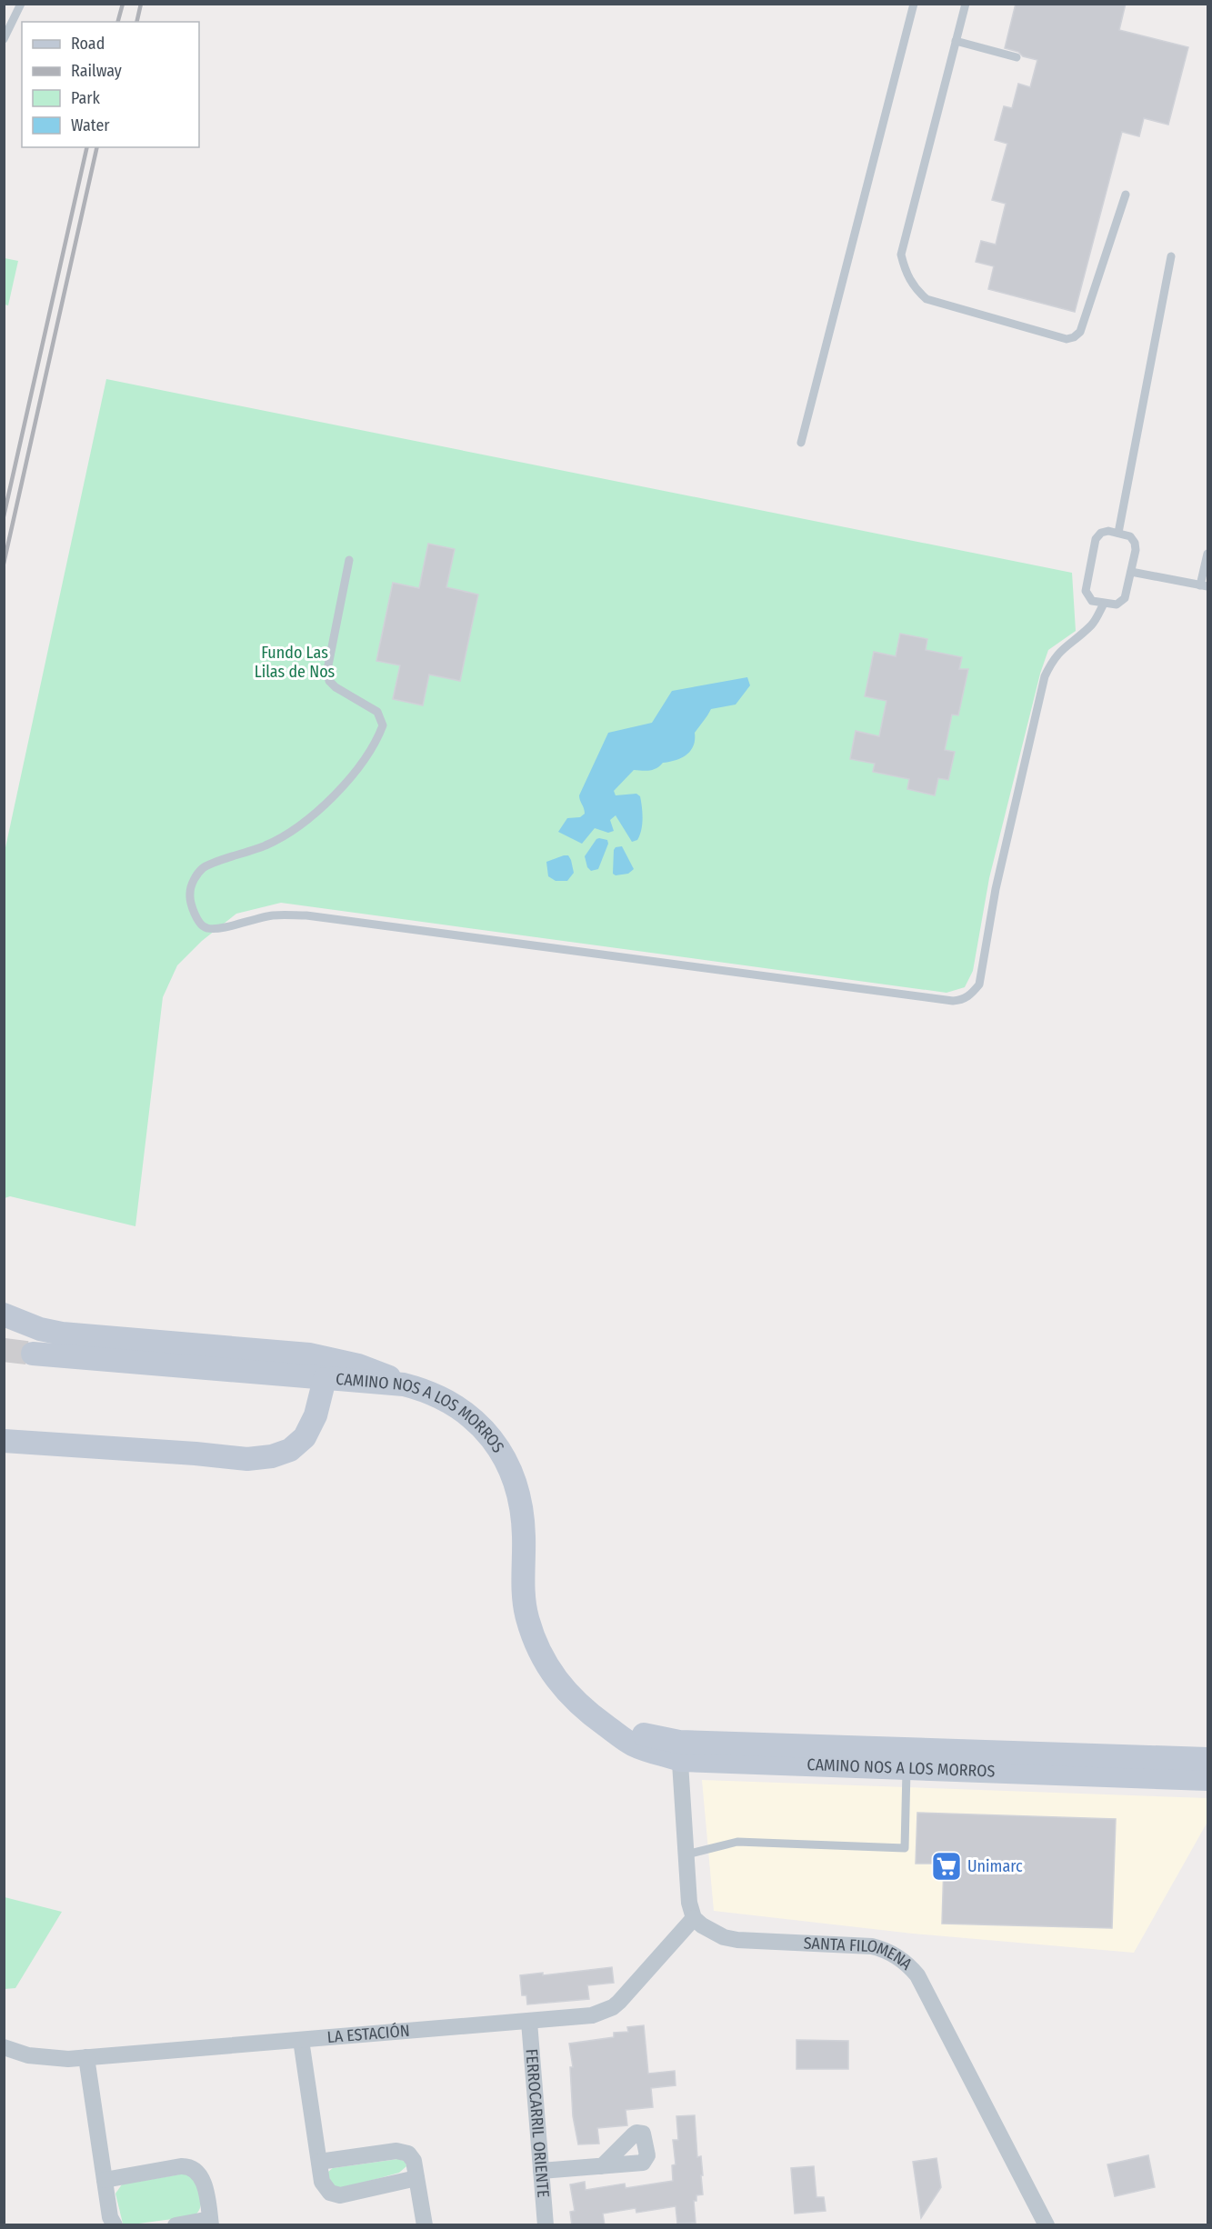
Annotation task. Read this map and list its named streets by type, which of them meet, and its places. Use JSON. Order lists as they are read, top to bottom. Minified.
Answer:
{"streets":{"main road":["CAMINO NOS A LOS MORROS"],"street":["SANTA FILOMENA","LA ESTACIÓN","FERROCARRIL ORIENTE"]},"crossings":[["SANTA FILOMENA","LA ESTACIÓN"],["LA ESTACIÓN","FERROCARRIL ORIENTE"]],"parks":["Fundo Las Lilas de Nos"],"places":{"supermarket":["Unimarc"]},"legend":["Road","Railway","Park","Water"]}
